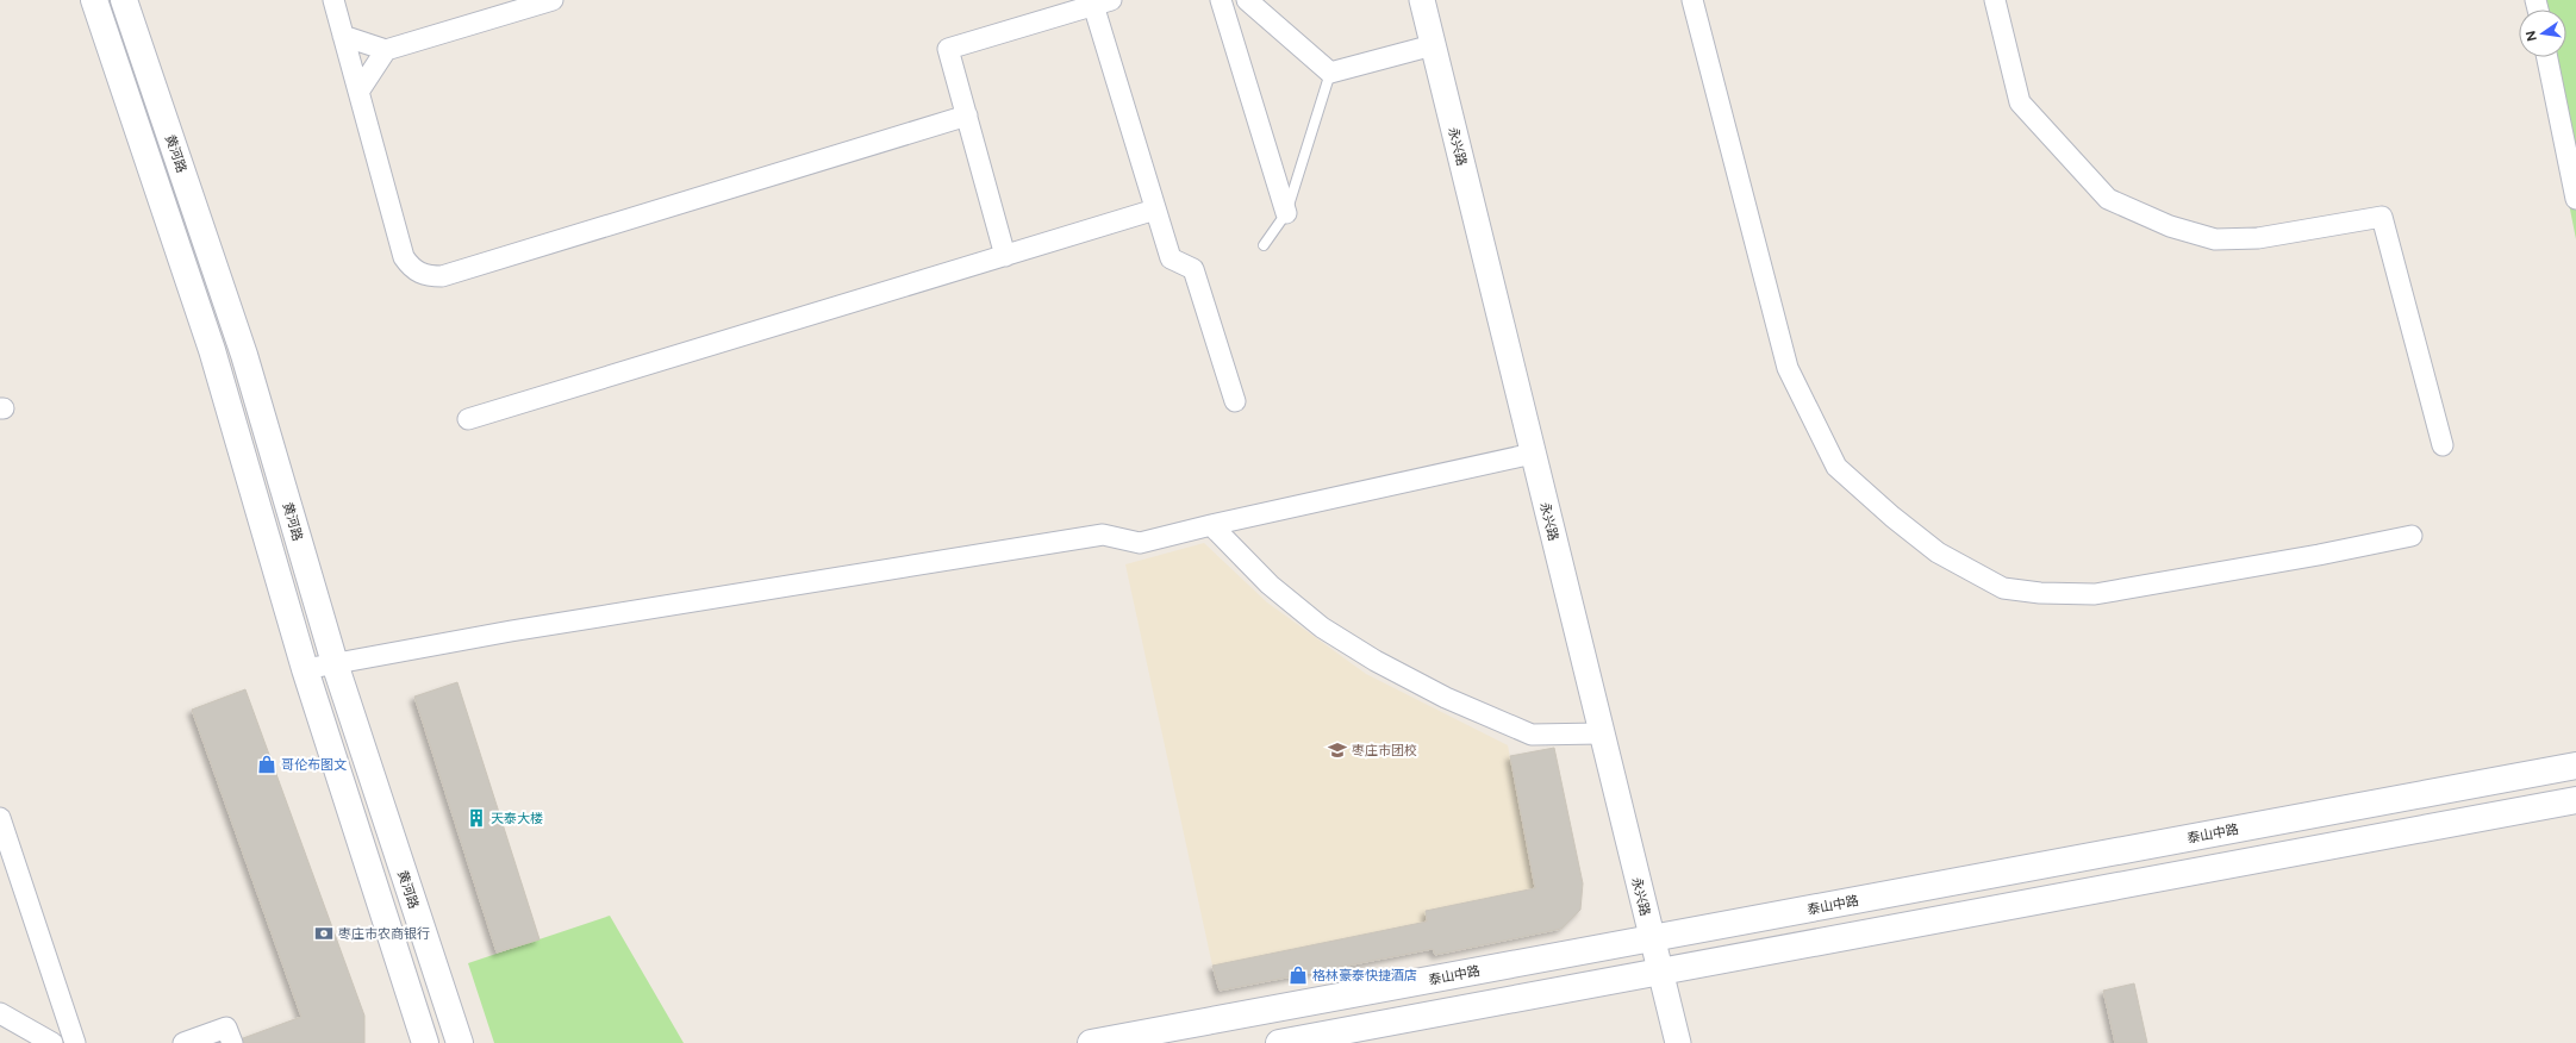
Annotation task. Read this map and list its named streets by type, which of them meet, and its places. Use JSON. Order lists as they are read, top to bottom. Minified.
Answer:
{"streets":{"main road":["黄河路","泰山中路"],"street":["永兴路"]},"crossings":[["永兴路","泰山中路"]],"places":{"school or university":["枣庄市团校"],"shop":["哥伦布图文","格林豪泰快捷酒店"],"building":["天泰大楼"],"bank":["枣庄市农商银行"]},"north":"left"}
